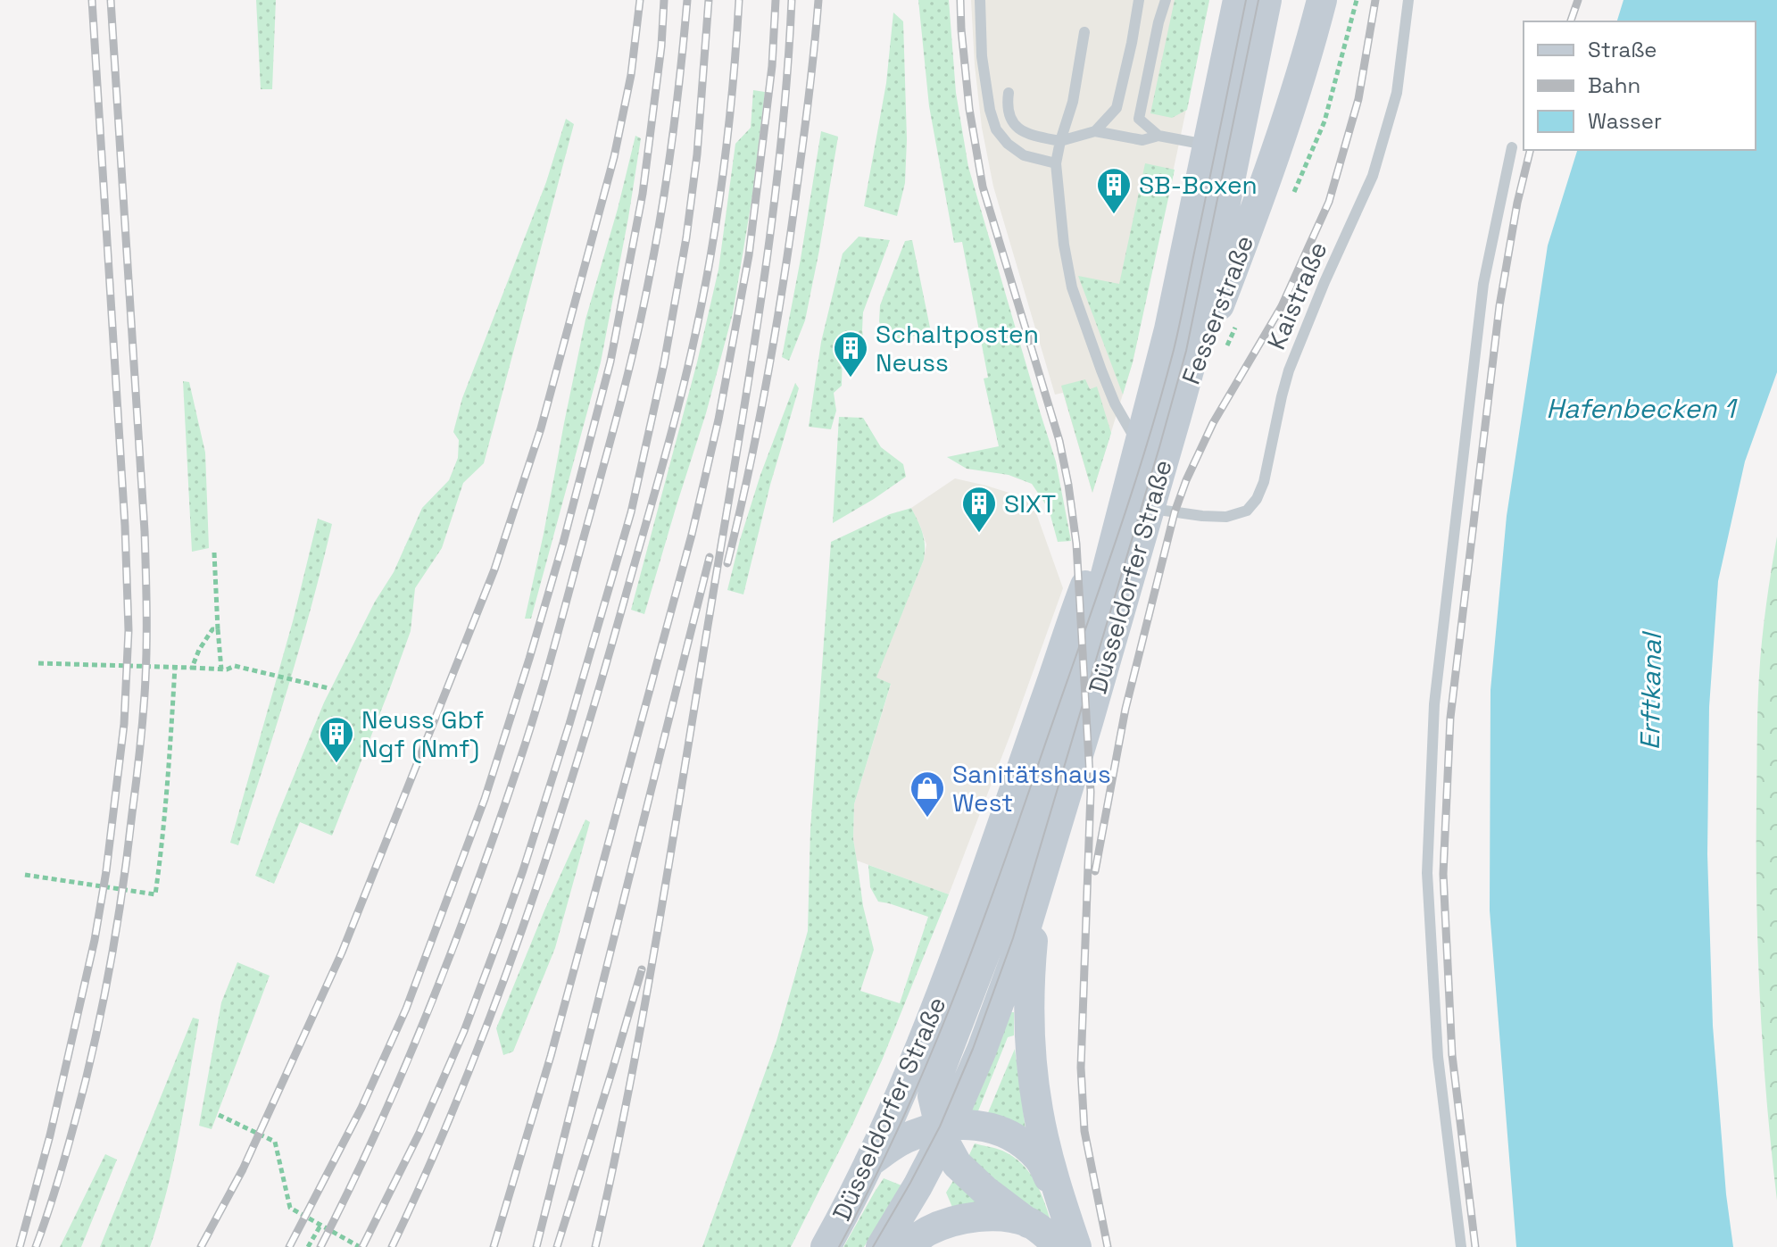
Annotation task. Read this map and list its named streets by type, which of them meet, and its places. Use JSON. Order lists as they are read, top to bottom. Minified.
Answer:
{"streets":{"main road":["Fesserstraße","Düsseldorfer Straße"],"lane":["Kaistraße"]},"crossings":[["Kaistraße","Düsseldorfer Straße"],["Fesserstraße","Düsseldorfer Straße"]],"water":["Hafenbecken 1","Erftkanal"],"places":{"building":["SB-Boxen","Schaltposten Neuss","SIXT","Neuss Gbf Ngf (Nmf)"],"shop":["Sanitätshaus West"]},"legend":["Straße","Bahn","Wasser"]}
